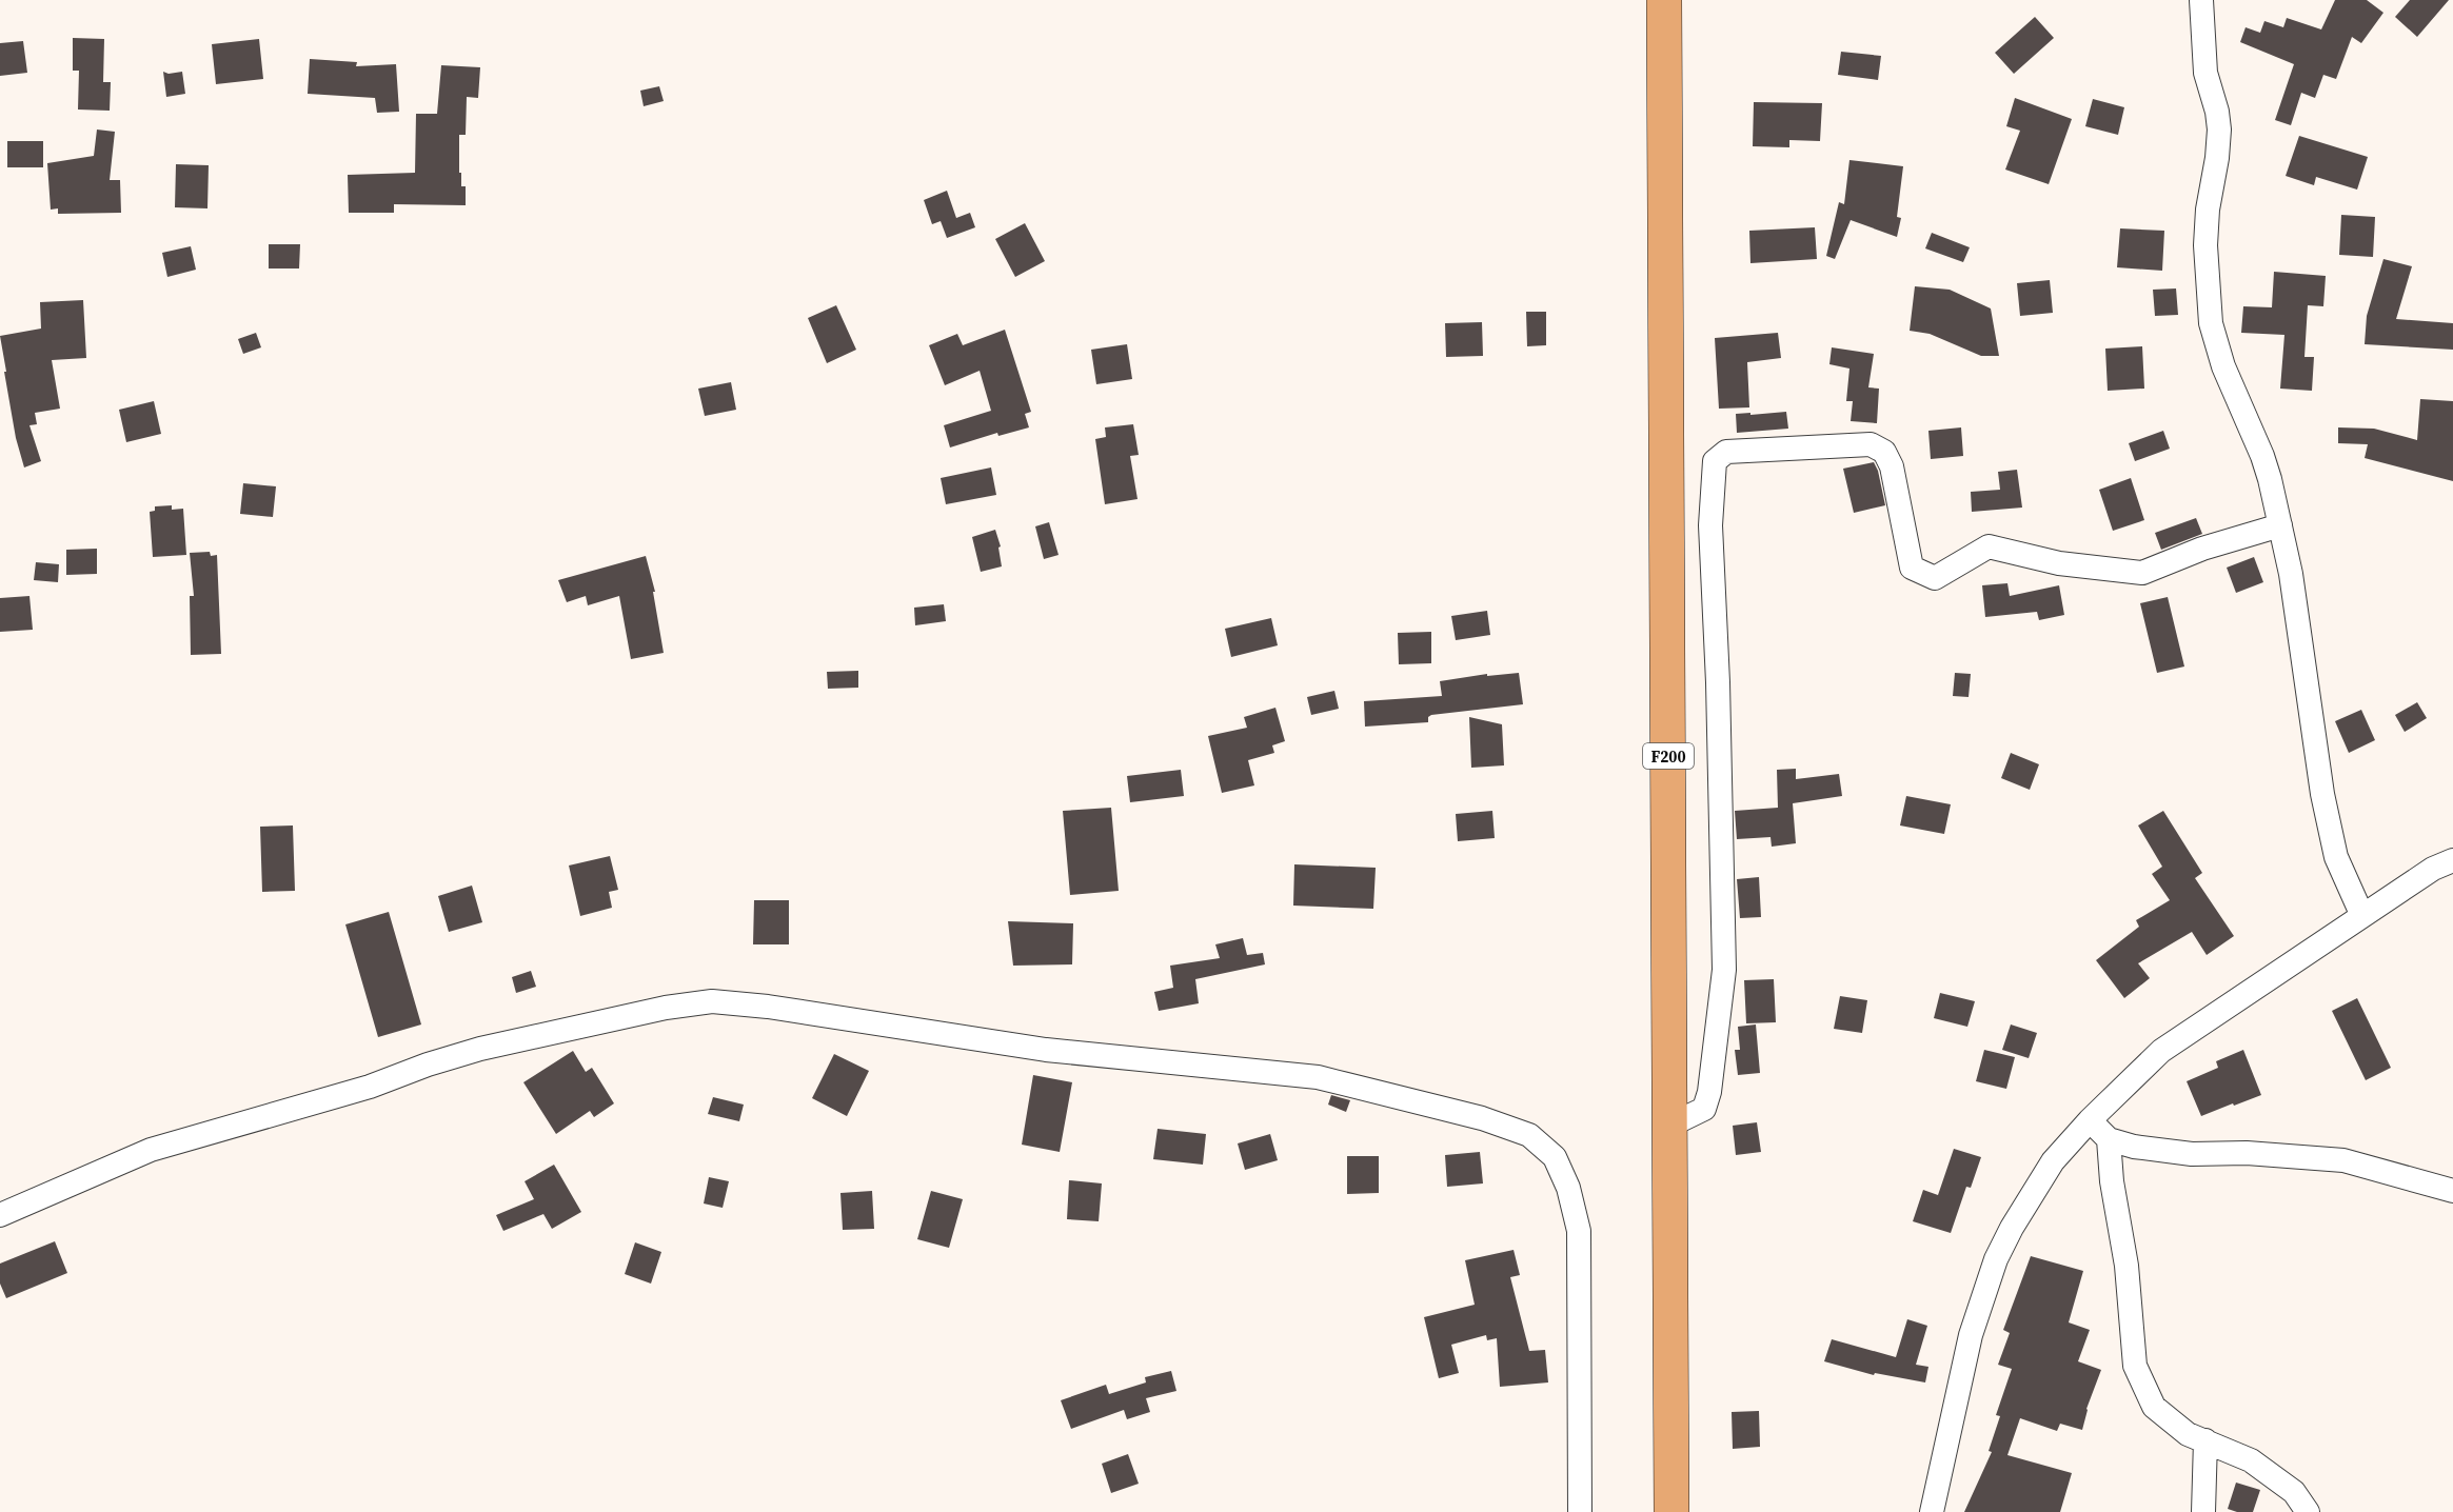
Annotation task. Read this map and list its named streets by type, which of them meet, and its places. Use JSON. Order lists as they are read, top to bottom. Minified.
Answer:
{"streets":{"main road":["F200"]}}
